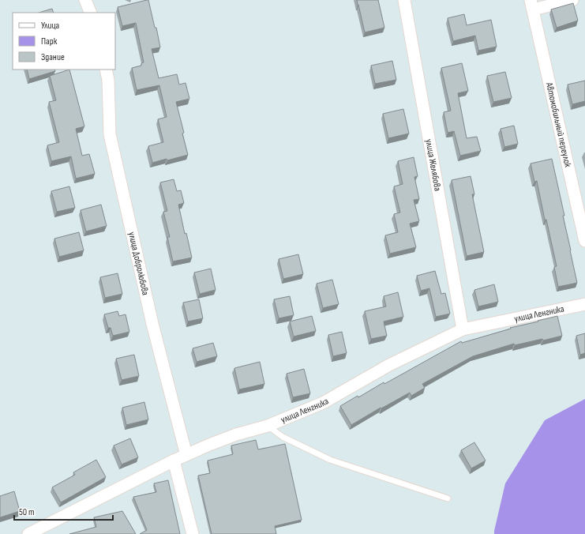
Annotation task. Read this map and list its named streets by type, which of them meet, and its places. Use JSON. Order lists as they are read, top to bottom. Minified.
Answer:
{"streets":{"street":["Автомобильный переулок","улица Желябова","улица Добролюбова","улица Ленгника"]},"crossings":[["улица Желябова","улица Ленгника"],["улица Добролюбова","улица Ленгника"]],"legend":["Улица","Парк","Здание"],"scale_bar":"50 m"}
